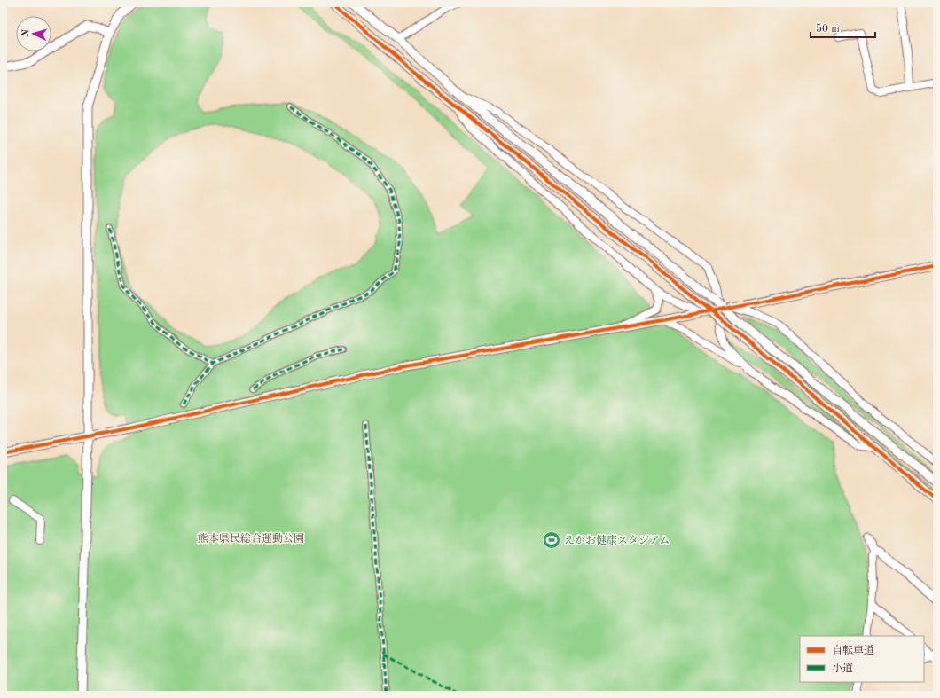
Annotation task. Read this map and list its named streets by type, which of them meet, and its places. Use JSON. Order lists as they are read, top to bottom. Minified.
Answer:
{"parks":["熊本県民総合運動公園"],"places":{"sports":["えがお健康スタジアム"]},"legend":["自転車道","小道"],"scale_bar":"50 m","north":"left"}
